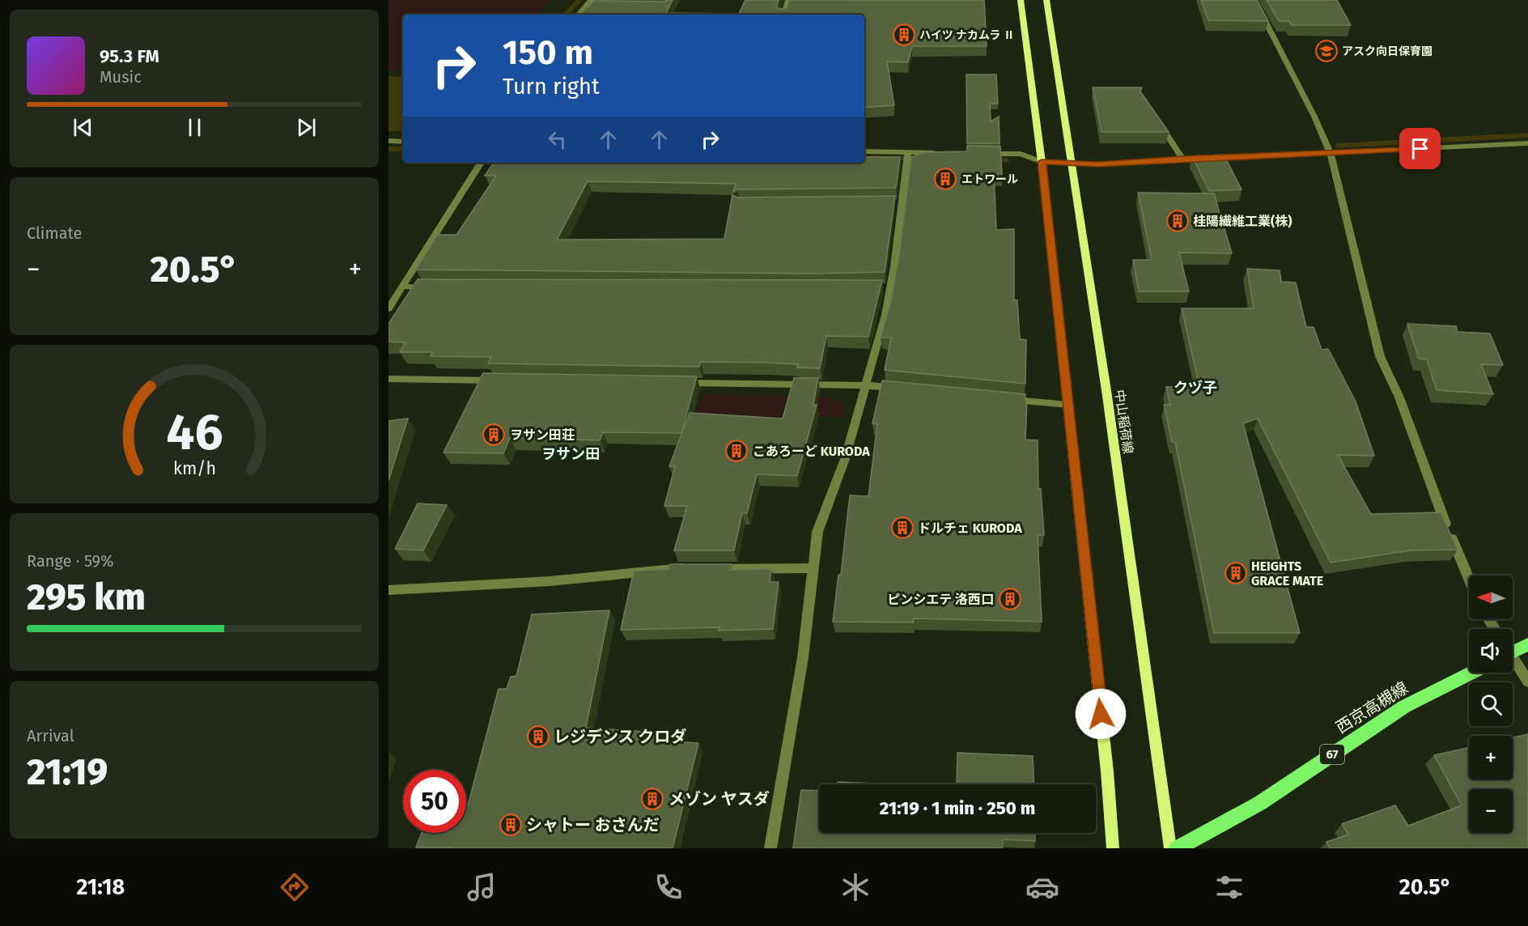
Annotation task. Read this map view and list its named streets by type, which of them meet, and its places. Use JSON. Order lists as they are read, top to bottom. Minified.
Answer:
{"streets":{"main road":["中山稲荷線","西京高槻線","67"]},"districts":["クヅ子","ヲサン田"],"places":{"building":["ハイツ ナカムラ Ⅱ","エトワール","桂陽繊維工業(株)","ヲサン田荘","こあろーど KURODA","ドルチェ KURODA","HEIGHTS GRACE MATE","ピンシエテ 洛西口","レジデンス クロダ","メゾン ヤスダ","シャトー おさんだ"],"school or university":["アスク向日保育園"]},"north":"left","page":{"turn":["150 m","Turn right"],"song":["95.3 FM","Music"],"tile":["Climate",["Range · 59%","295 km"],["Arrival","21:19"]],"heat":["−","20.5°","+"],"map_buttons":["+","−"],"limit":"50","trip":"21:19 · 1 min · 250 m","tabs":["21:18","20.5°"],"gauge":["46","km/h"]}}
